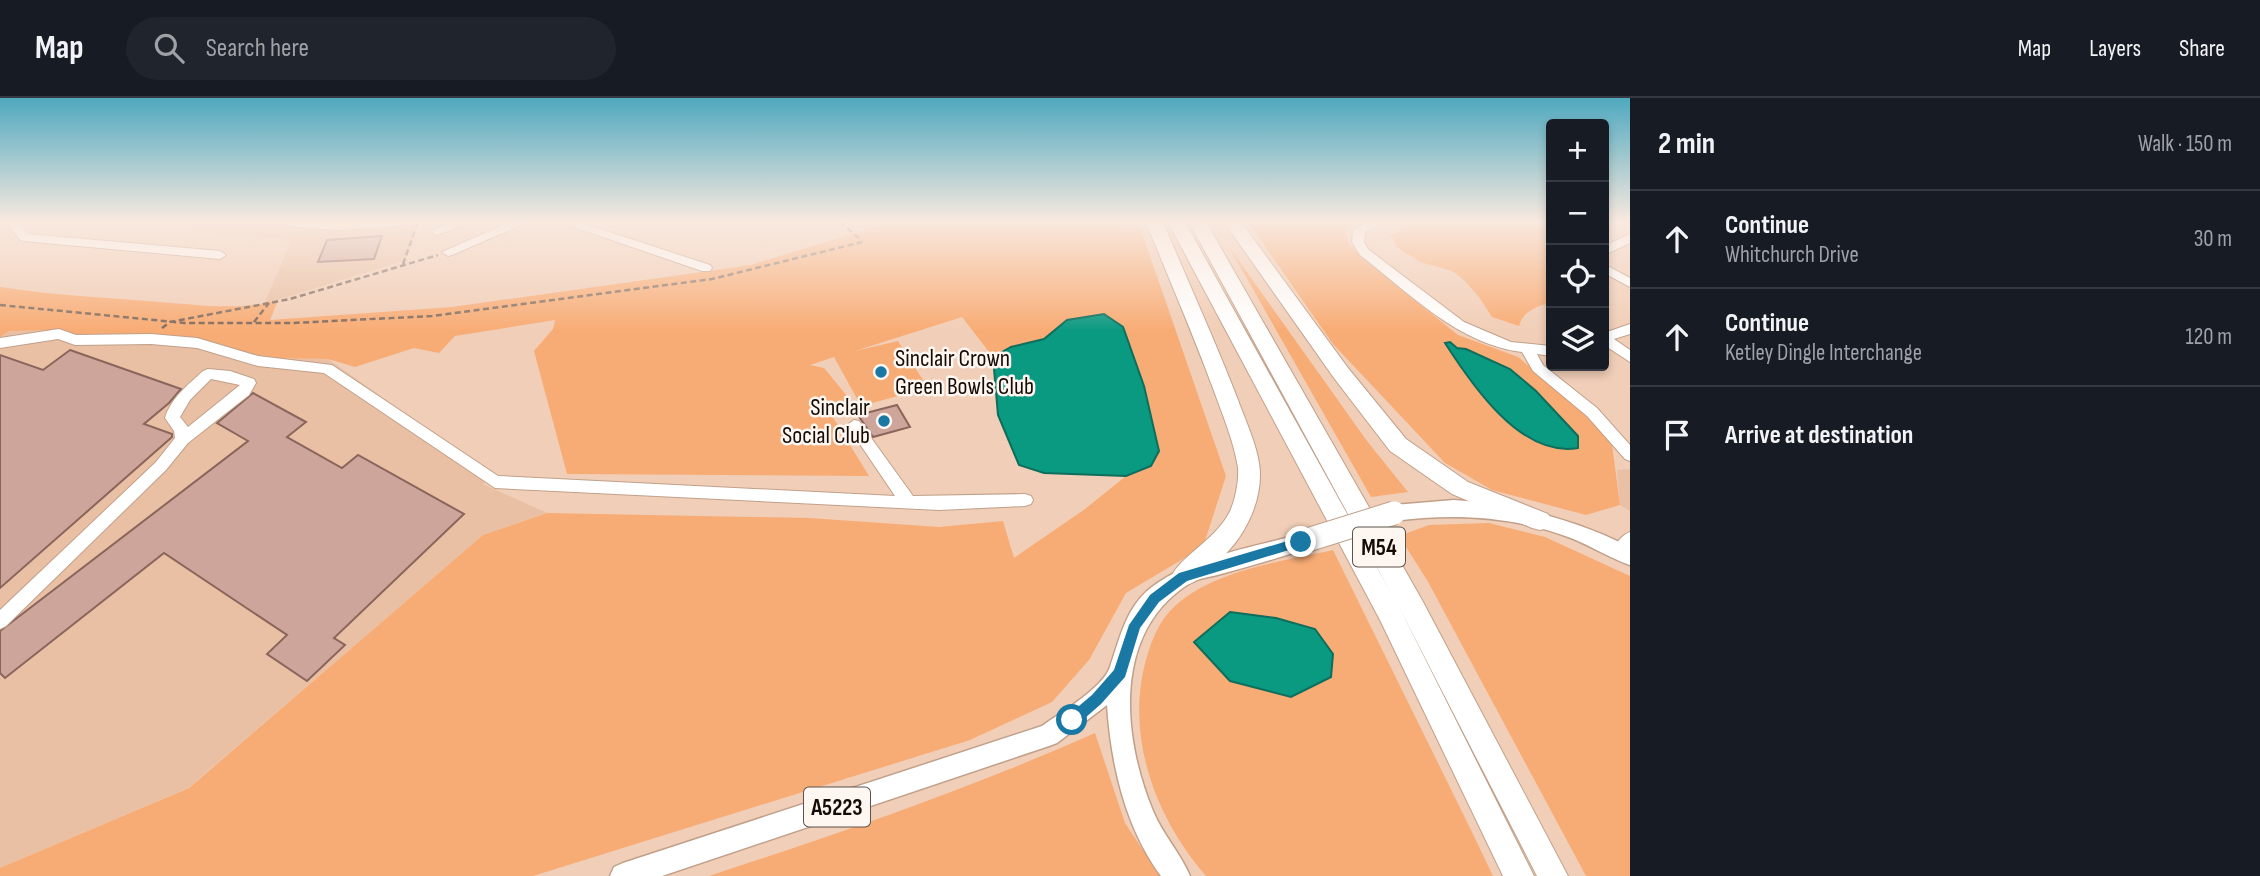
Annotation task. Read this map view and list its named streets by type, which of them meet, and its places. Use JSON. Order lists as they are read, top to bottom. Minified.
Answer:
{"streets":{"highway":["M54"],"main road":["A5223"]},"places":["Sinclair Crown Green Bowls Club","Sinclair Social Club"],"page":{"header":"Map","search":"Search here","nav":["Map","Layers","Share"],"heading":["2 min","Walk · 150 m"],"map_buttons":["+","−"],"list":[["Continue","Whitchurch Drive","30 m"],["Continue","Ketley Dingle Interchange","120 m"],"Arrive at destination"]}}
